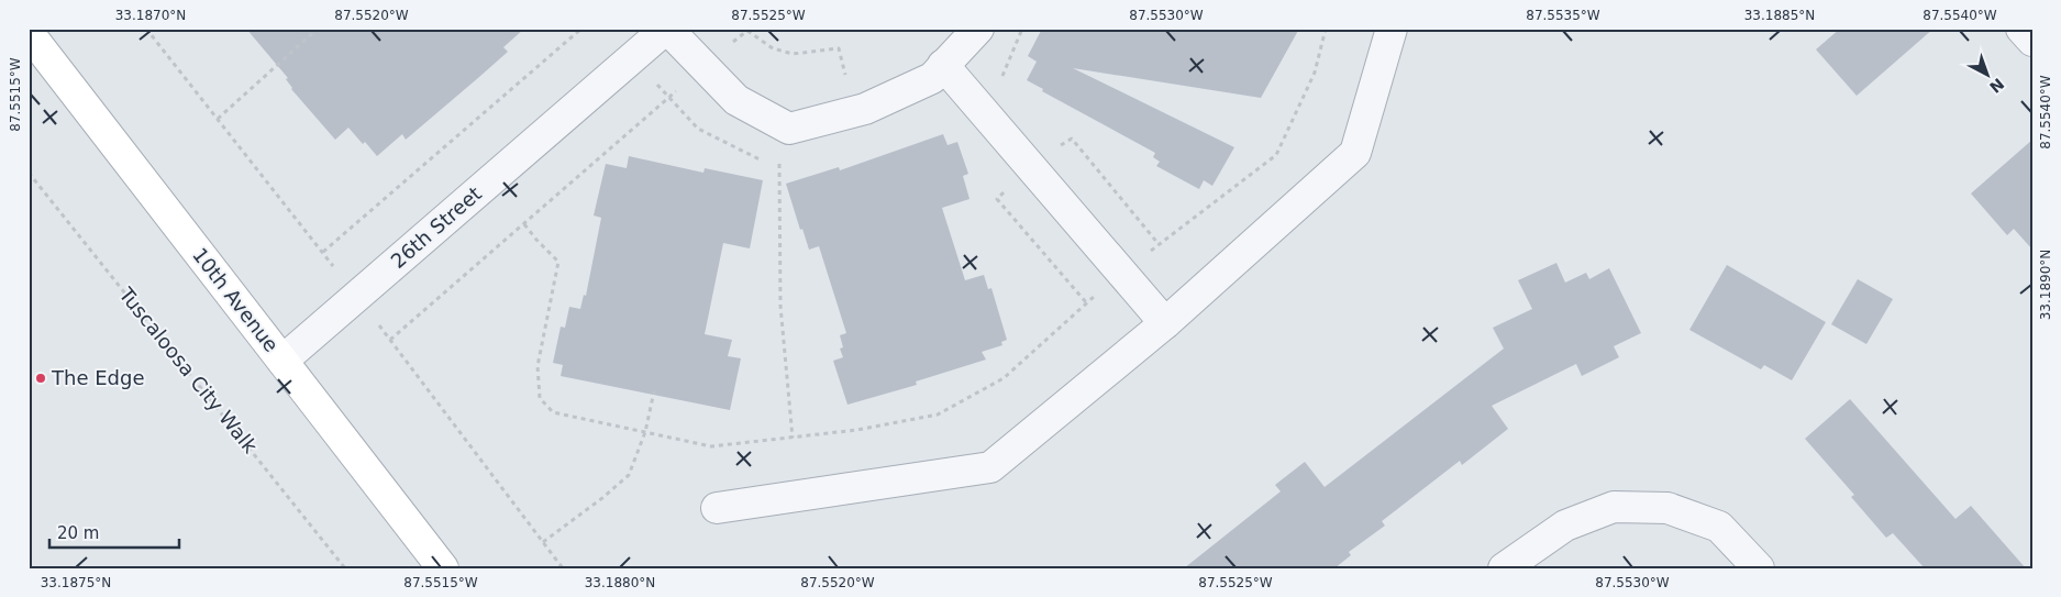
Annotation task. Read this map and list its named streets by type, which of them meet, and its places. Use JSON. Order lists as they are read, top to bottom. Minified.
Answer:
{"streets":{"main road":["10th Avenue"],"street":["26th Street"],"path":["Tuscaloosa City Walk"]},"crossings":[["26th Street","10th Avenue"]],"places":["The Edge"],"scale_bar":"20 m","north":"bottom right","coordinates":["33.1870°N","87.5520°W","87.5525°W","87.5530°W","87.5535°W","33.1885°N","87.5540°W","87.5515°W","33.1890°N","33.1875°N","33.1880°N"]}
